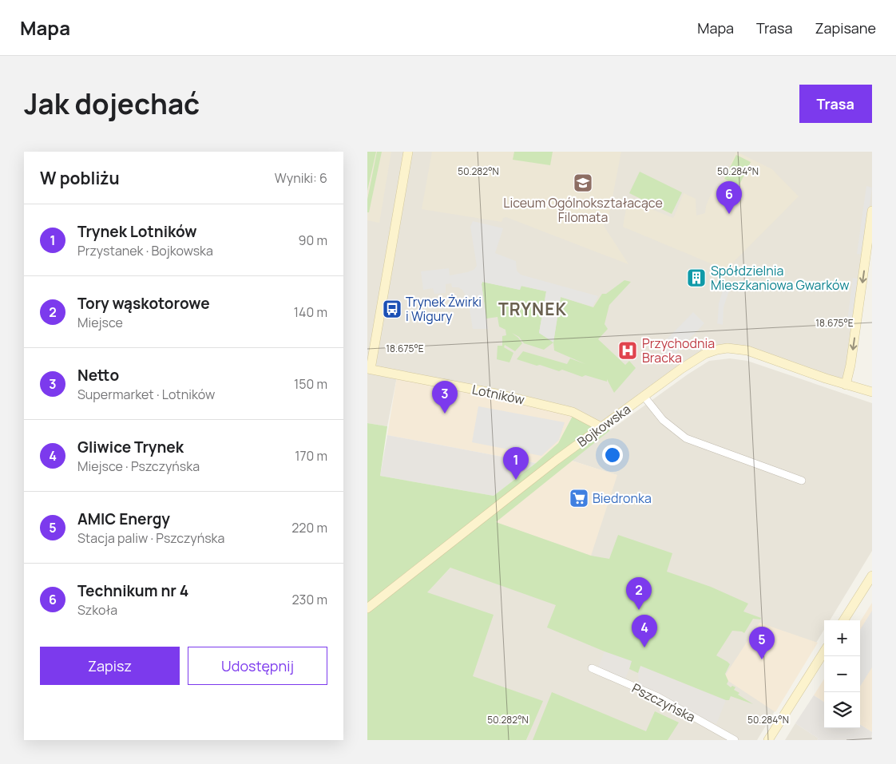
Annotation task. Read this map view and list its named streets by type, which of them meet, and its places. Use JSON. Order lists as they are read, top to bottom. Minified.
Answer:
{"streets":{"street":["Lotników","Bojkowska","Pszczyńska"]},"crossings":[["Lotników","Bojkowska"]],"districts":["TRYNEK"],"places":{"school or university":["Liceum Ogólnokształacące Filomata"],"building":["Spółdzielnia Mieszkaniowa Gwarków"],"bus stop":["Trynek Żwirki i Wigury"],"hospital":["Przychodnia Bracka"],"supermarket":["Biedronka"]},"page":{"header":"Mapa","nav":["Mapa","Trasa","Zapisane"],"title":"Jak dojechać","buttons":["Trasa",["Zapisz","Udostępnij"]],"heading":["W pobliżu","Wyniki: 6"],"pins":["6","3","1","2","4","5"],"list":[{"mark":"1","name":"Trynek Lotników","note":"Przystanek · Bojkowska","value":"90 m"},{"mark":"2","name":"Tory wąskotorowe","note":"Miejsce","value":"140 m"},{"mark":"3","name":"Netto","note":"Supermarket · Lotników","value":"150 m"},{"mark":"4","name":"Gliwice Trynek","note":"Miejsce · Pszczyńska","value":"170 m"},{"mark":"5","name":"AMIC Energy","note":"Stacja paliw · Pszczyńska","value":"220 m"},{"mark":"6","name":"Technikum nr 4","note":"Szkoła","value":"230 m"}],"map_buttons":["+","−"]},"coordinates":["50.282°N","50.284°N","18.675°E"]}
